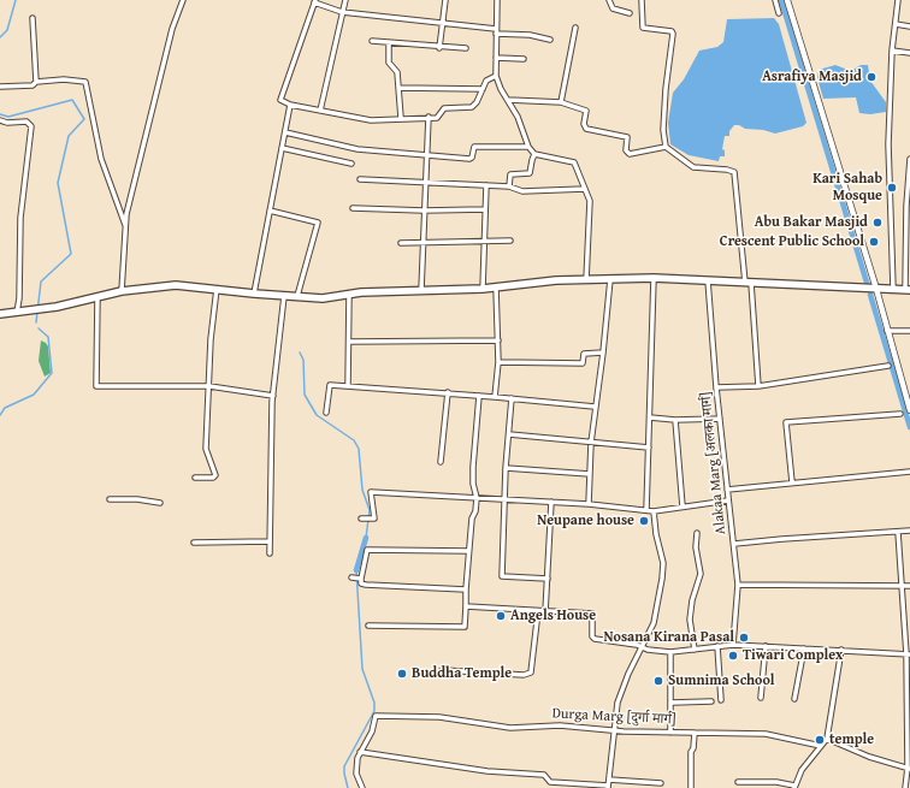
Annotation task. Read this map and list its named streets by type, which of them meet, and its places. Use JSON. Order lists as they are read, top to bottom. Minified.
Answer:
{"streets":{"street":["Alakaa Marg [अलका मार्ग]","Durga Marg [दुर्गा मार्ग]"]},"places":["Asrafiya Masjid","Kari Sahab Mosque","Abu Bakar Masjid","Crescent Public School","Neupane house","Angels House","Nosana Kirana Pasal","Tiwari Complex","Buddha Temple","Sumnima School","temple"]}
